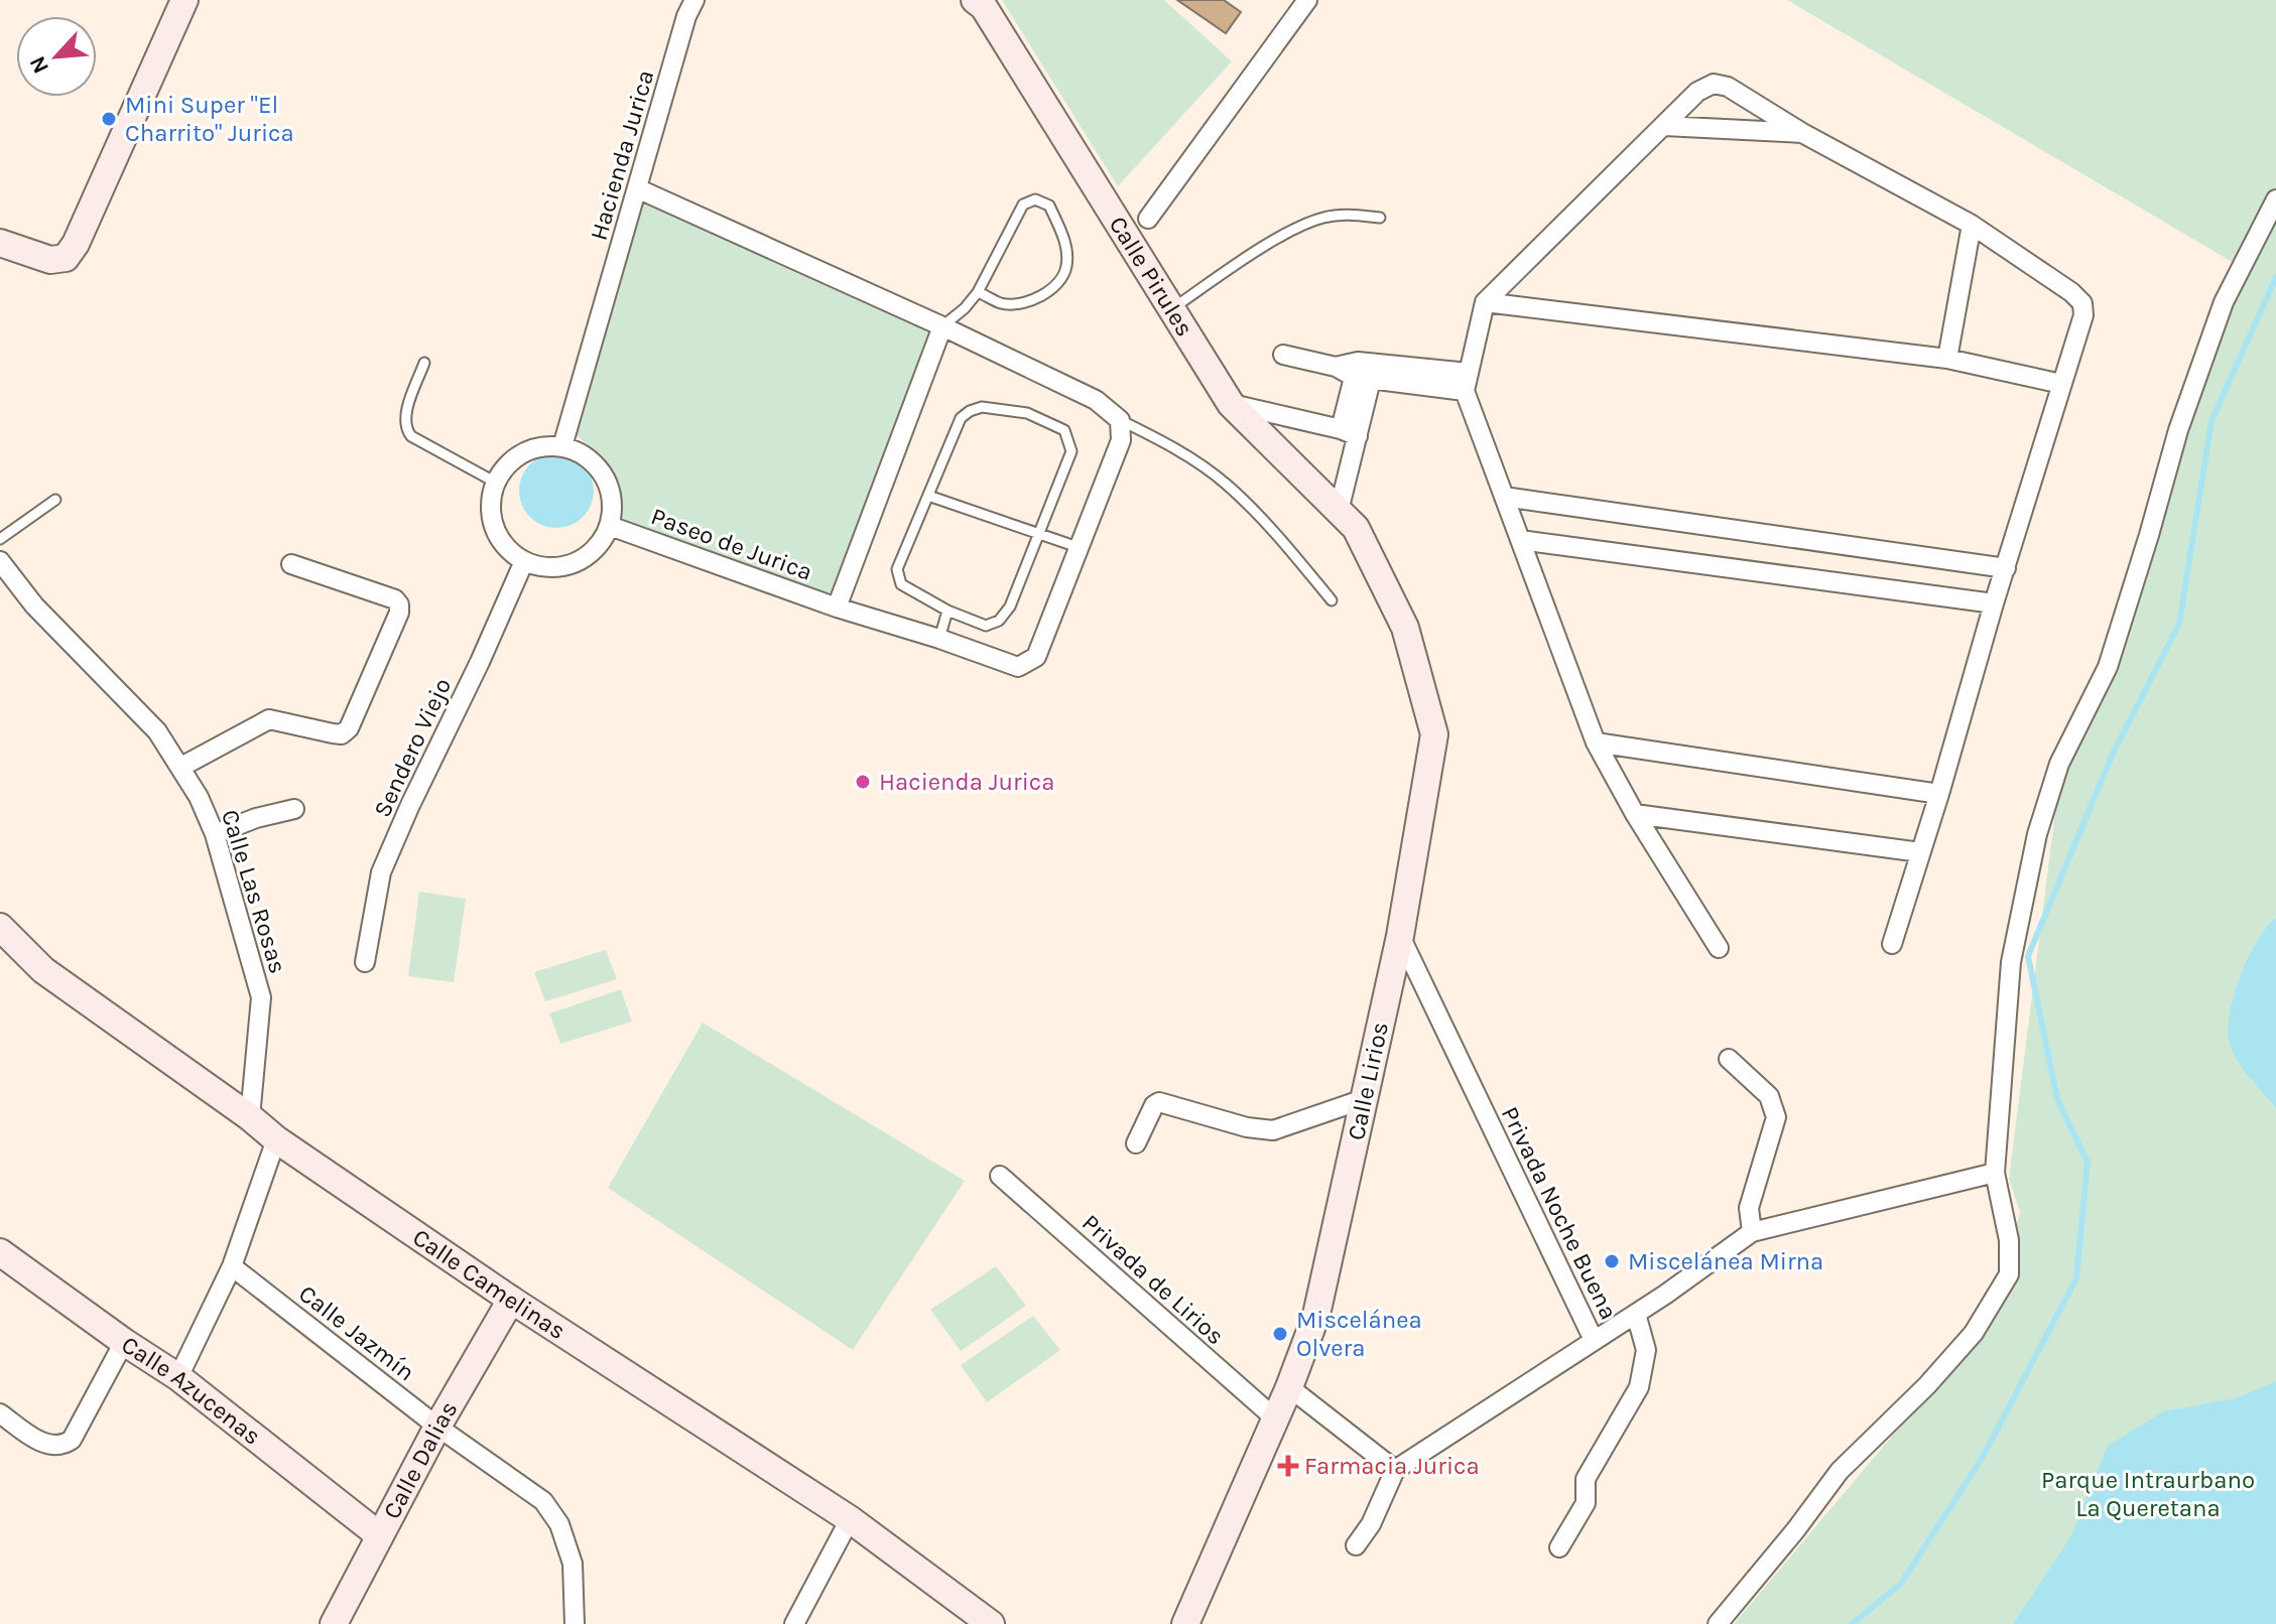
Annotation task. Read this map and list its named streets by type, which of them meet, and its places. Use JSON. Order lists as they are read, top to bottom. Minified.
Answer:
{"streets":{"street":["Hacienda Jurica","Calle Pirules","Paseo de Jurica","Sendero Viejo","Calle Las Rosas","Calle Lirios","Privada Noche Buena","Privada de Lirios","Calle Camelinas","Calle Jazmín","Calle Azucenas","Calle Dalias"]},"crossings":[["Hacienda Jurica","Paseo de Jurica"],["Hacienda Jurica","Sendero Viejo"],["Calle Pirules","Calle Lirios"],["Paseo de Jurica","Sendero Viejo"],["Calle Las Rosas","Calle Camelinas"],["Calle Lirios","Privada Noche Buena"],["Calle Lirios","Privada de Lirios"],["Calle Camelinas","Calle Dalias"],["Calle Jazmín","Calle Dalias"],["Calle Azucenas","Calle Dalias"]],"parks":["Parque Intraurbano La Queretana"],"places":{"other":["Mini Super \"El Charrito\" Jurica","Hacienda Jurica","Miscelánea Mirna","Miscelánea Olvera"],"health":["Farmacia Jurica"]},"north":"bottom left"}
